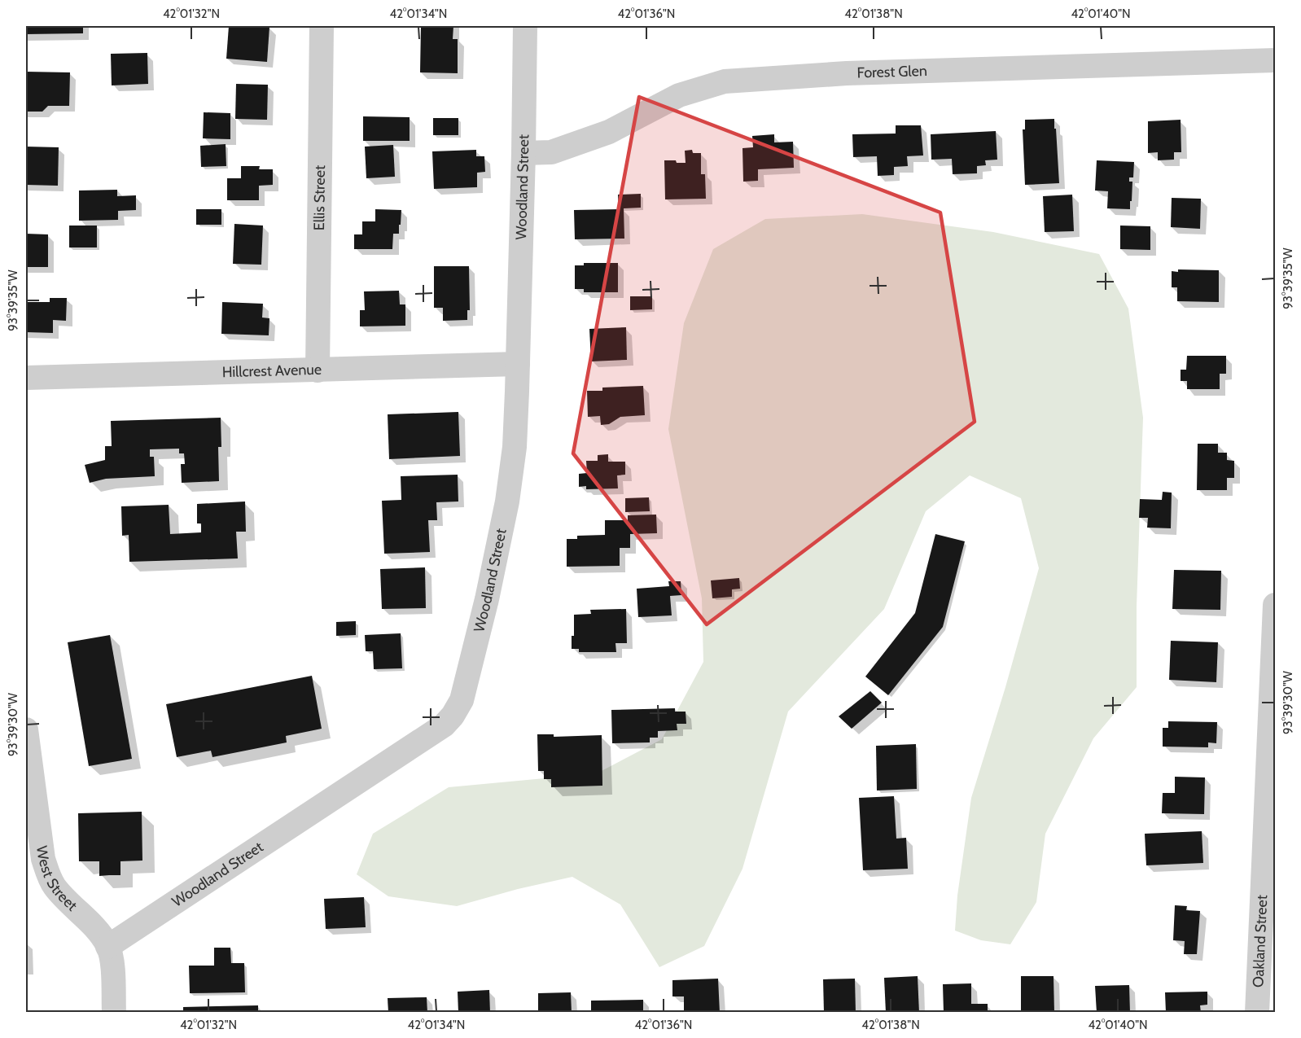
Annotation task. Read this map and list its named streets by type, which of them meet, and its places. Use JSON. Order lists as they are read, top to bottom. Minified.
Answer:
{"streets":{"street":["Forest Glen","Woodland Street","Ellis Street","Hillcrest Avenue","West Street","Oakland Street"]},"crossings":[["Forest Glen","Woodland Street"],["Woodland Street","Hillcrest Avenue"],["Woodland Street","West Street"],["Ellis Street","Hillcrest Avenue"]],"coordinates":["42°01'32\"N","42°01'34\"N","42°01'36\"N","42°01'38\"N","42°01'40\"N","93°39'35\"W","93°39'30\"W"]}
